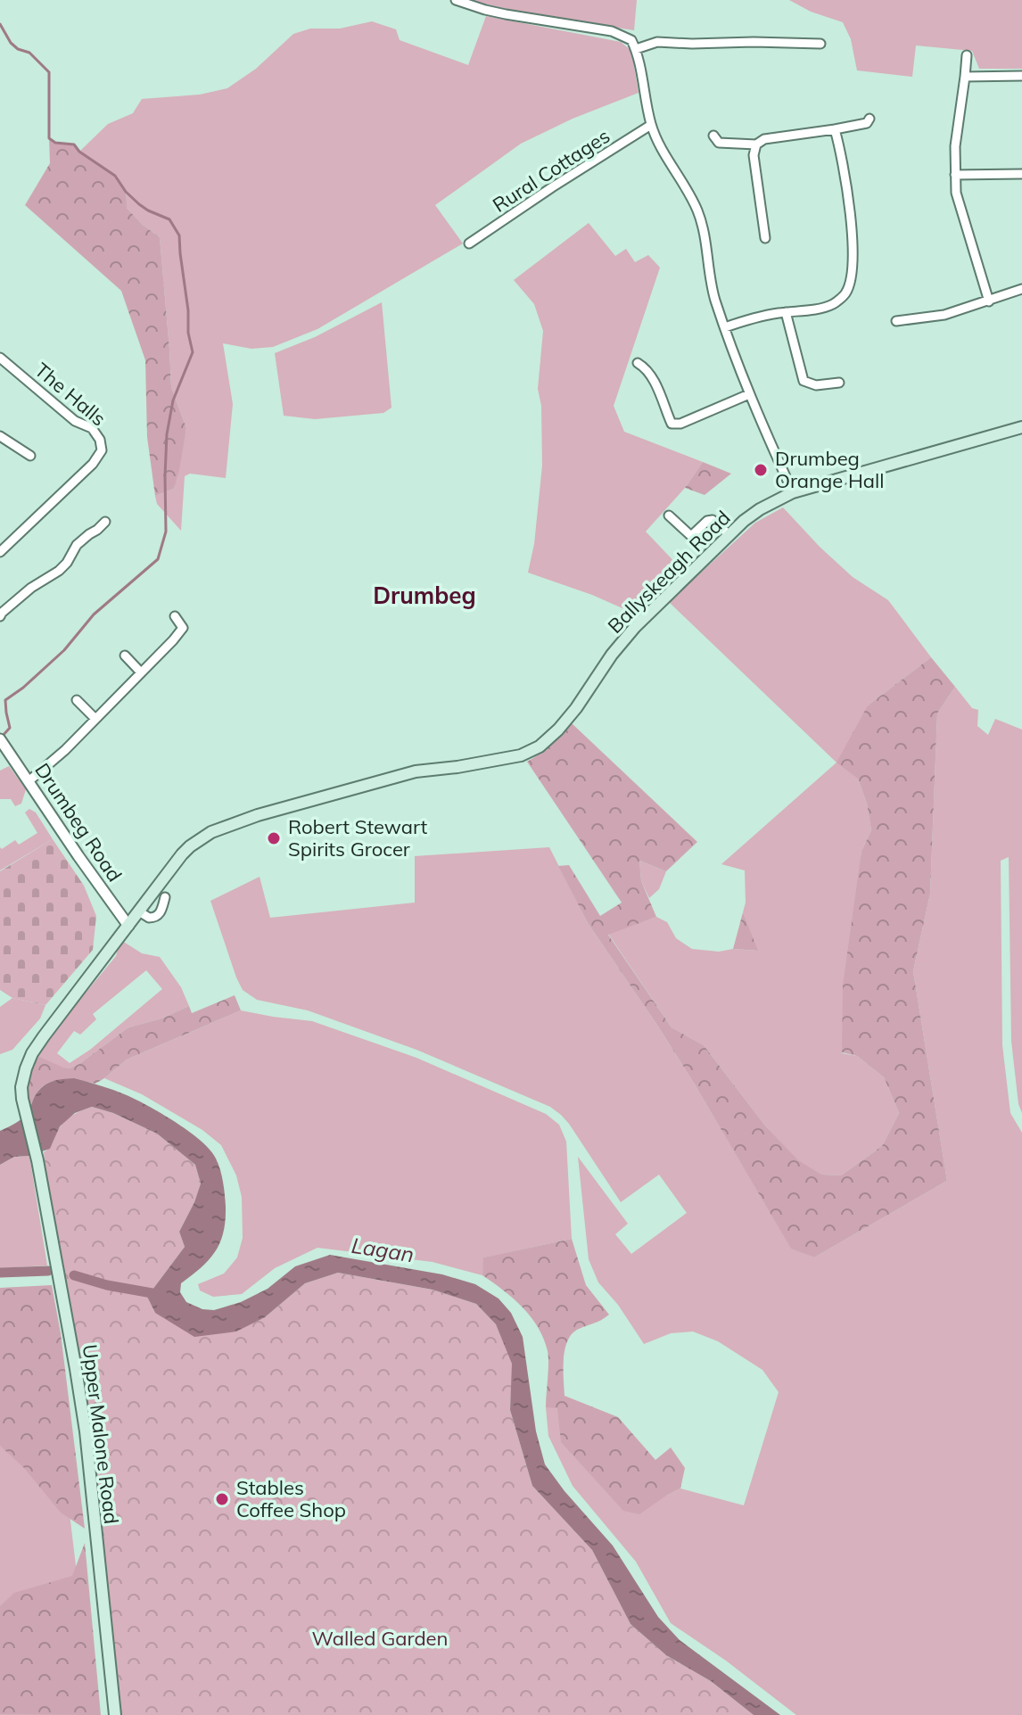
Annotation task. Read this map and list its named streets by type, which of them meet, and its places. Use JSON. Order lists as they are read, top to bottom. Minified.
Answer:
{"streets":{"main road":["Ballyskeagh Road","Upper Malone Road"],"street":["Rural Cottages","The Halls","Drumbeg Road"]},"crossings":[["Ballyskeagh Road","Drumbeg Road"],["Ballyskeagh Road","Upper Malone Road"],["Drumbeg Road","Upper Malone Road"]],"districts":["Drumbeg"],"water":["Lagan"],"parks":["Walled Garden"],"places":["Drumbeg Orange Hall","Robert Stewart Spirits Grocer","Stables Coffee Shop"]}
